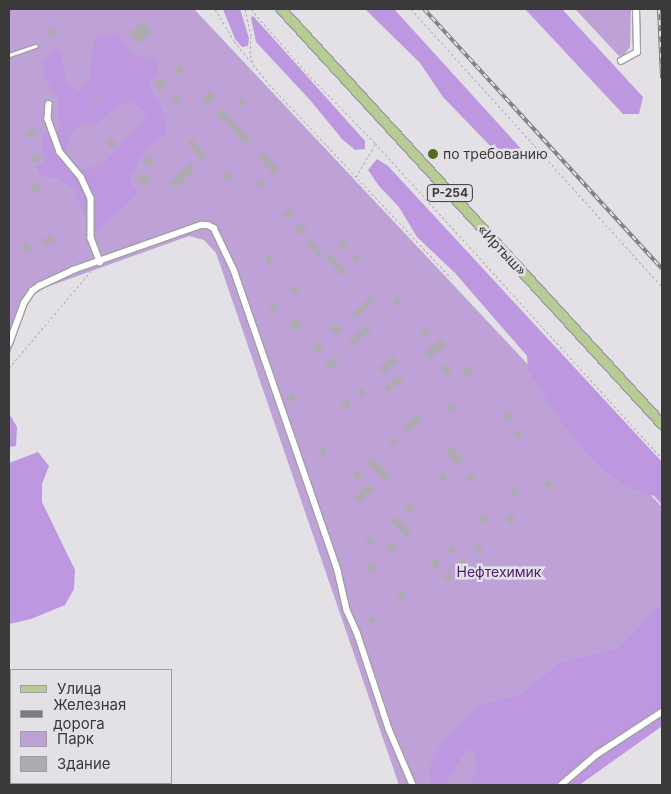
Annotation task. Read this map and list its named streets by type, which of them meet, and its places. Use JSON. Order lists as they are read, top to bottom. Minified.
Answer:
{"streets":{"main road":["Р-254","«Иртыш»"]},"parks":["Нефтехимик"],"places":["по требованию"],"legend":["Улица","Железная дорога","Парк","Здание"]}
